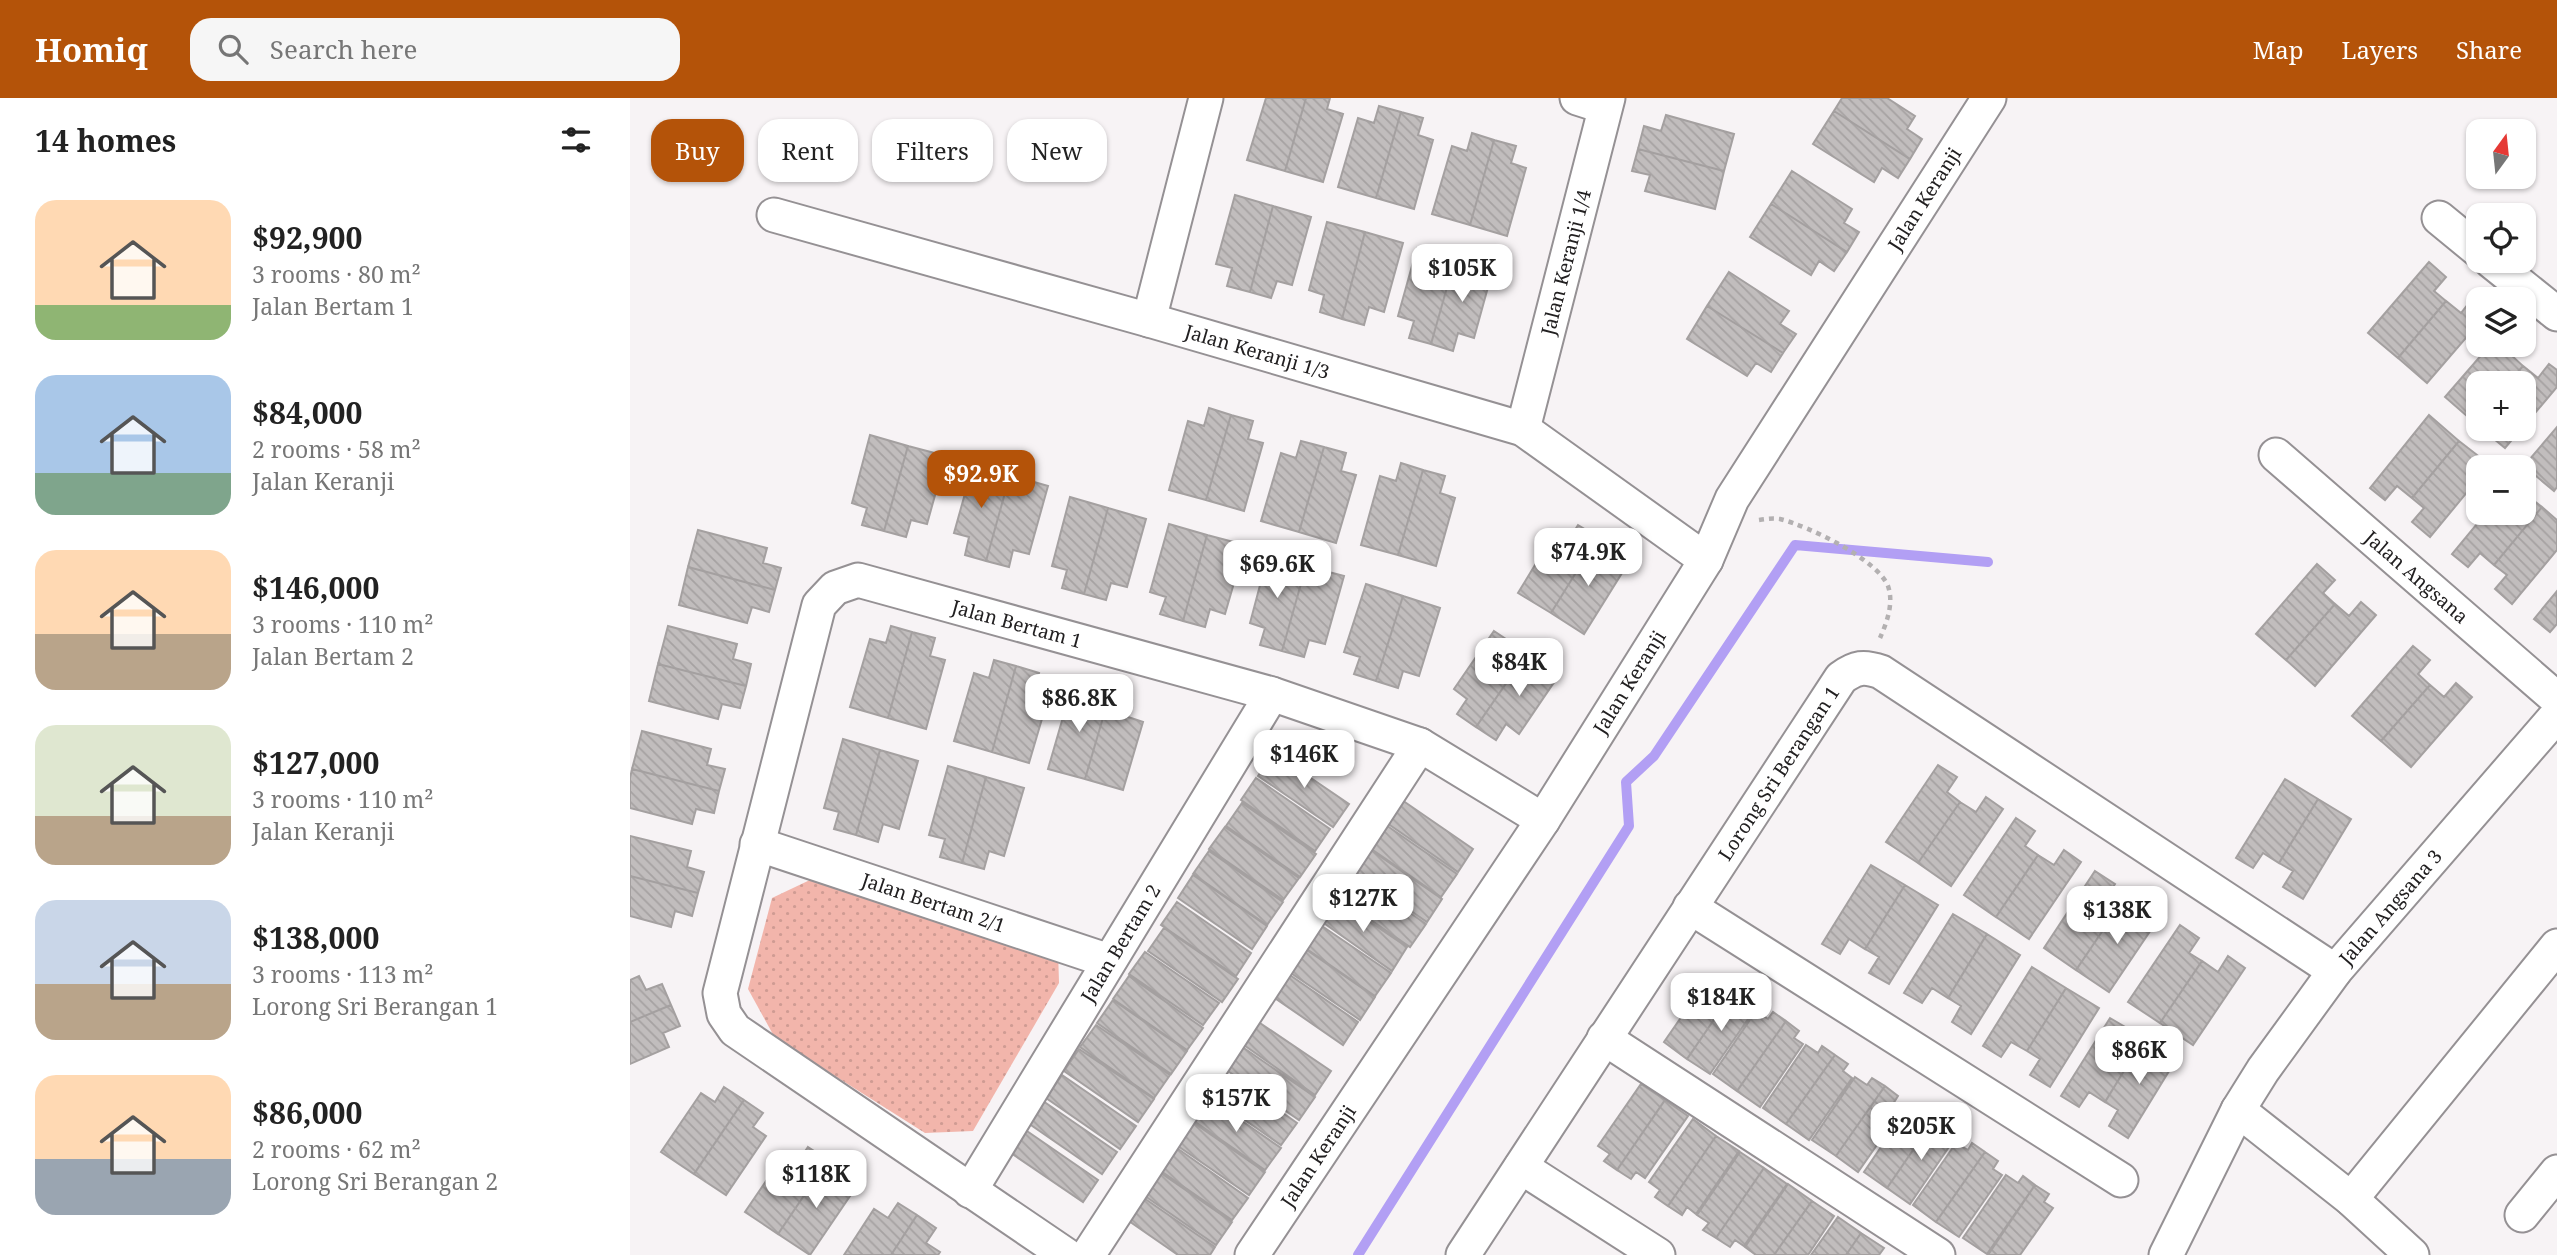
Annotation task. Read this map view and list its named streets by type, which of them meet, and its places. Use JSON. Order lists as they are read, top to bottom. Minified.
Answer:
{"streets":{"street":["Jalan Keranji","Jalan Keranji 1/4","Jalan Keranji 1/3","Jalan Angsana","Jalan Bertam 1","Lorong Sri Berangan 1","Jalan Bertam 2/1","Jalan Angsana 3","Jalan Bertam 2"]},"crossings":[["Jalan Keranji","Jalan Keranji 1/3"],["Jalan Keranji","Jalan Bertam 1"],["Jalan Keranji 1/4","Jalan Keranji 1/3"],["Jalan Bertam 1","Jalan Bertam 2/1"],["Jalan Bertam 1","Jalan Bertam 2"],["Jalan Bertam 2/1","Jalan Bertam 2"]],"north":"top","page":{"header":"Homiq","search":"Search here","nav":["Map","Layers","Share"],"heading":"14 homes","map_buttons":["+","−"],"chip":["Buy","Rent","Filters","New"],"list":[{"name":"$92,900","note":"3 rooms · 80 m² · Jalan Bertam 1"},{"name":"$84,000","note":"2 rooms · 58 m² · Jalan Keranji"},{"name":"$146,000","note":"3 rooms · 110 m² · Jalan Bertam 2"},{"name":"$127,000","note":"3 rooms · 110 m² · Jalan Keranji"},{"name":"$138,000","note":"3 rooms · 113 m² · Lorong Sri Berangan 1"},{"name":"$86,000","note":"2 rooms · 62 m² · Lorong Sri Berangan 2"}],"price":["$105K","$92.9K","$74.9K","$69.6K","$84K","$86.8K","$146K","$127K","$138K","$184K","$86K","$157K","$205K","$118K"]}}
